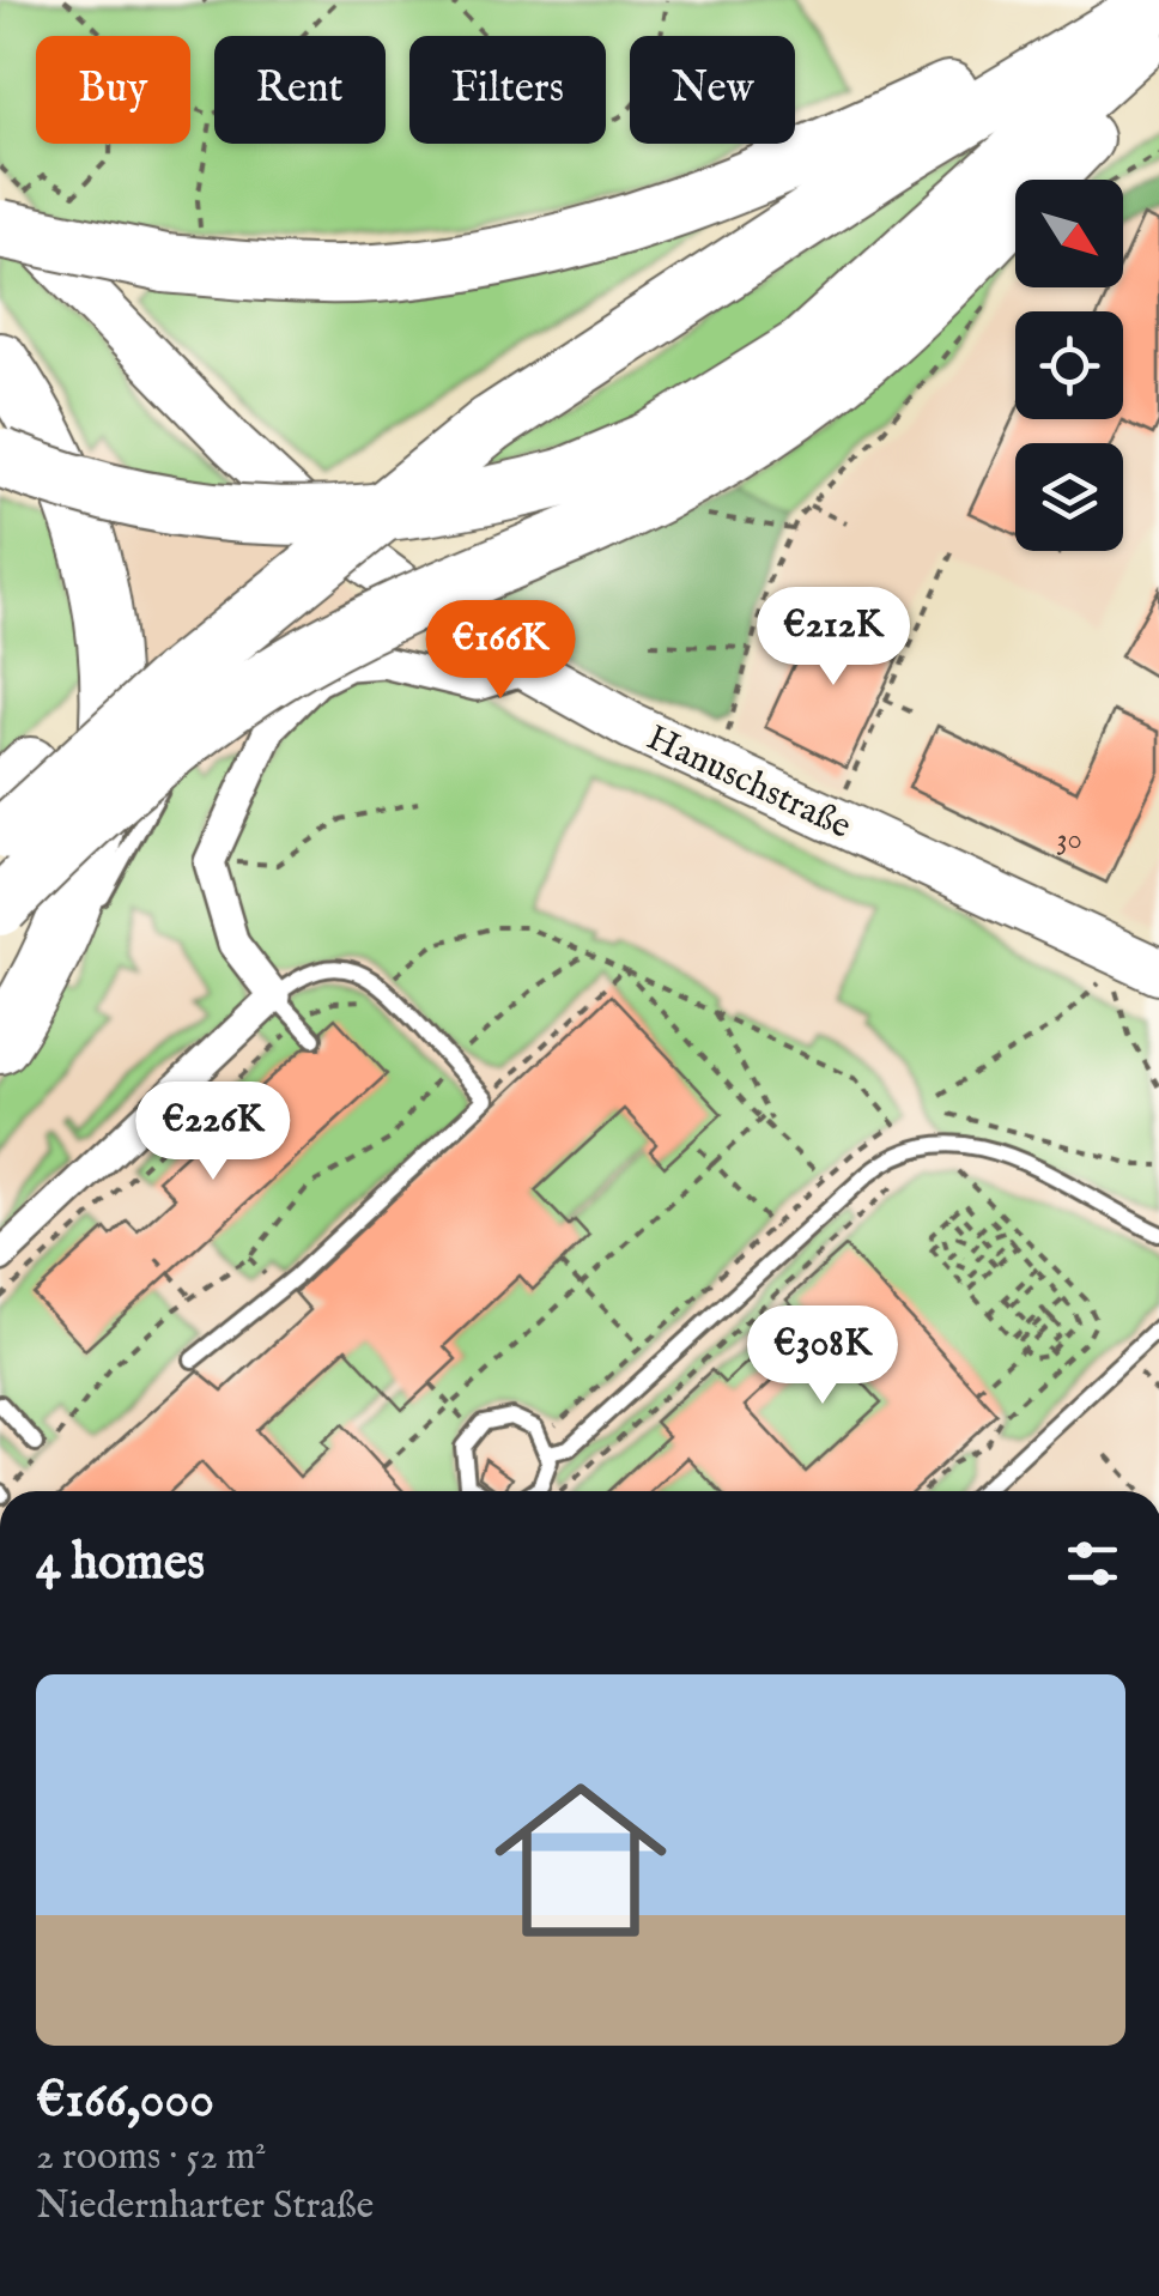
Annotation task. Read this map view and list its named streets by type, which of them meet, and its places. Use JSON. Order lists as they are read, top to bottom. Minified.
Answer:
{"streets":{"street":["Hanuschstraße"]},"house_numbers":["30"],"north":"bottom right","page":{"chip":["Buy","Rent","Filters","New"],"price":["€212K","€166K","€226K","€308K"],"heading":"4 homes","list":[{"name":"€166,000","note":"2 rooms · 52 m² · Niedernharter Straße"}]}}
